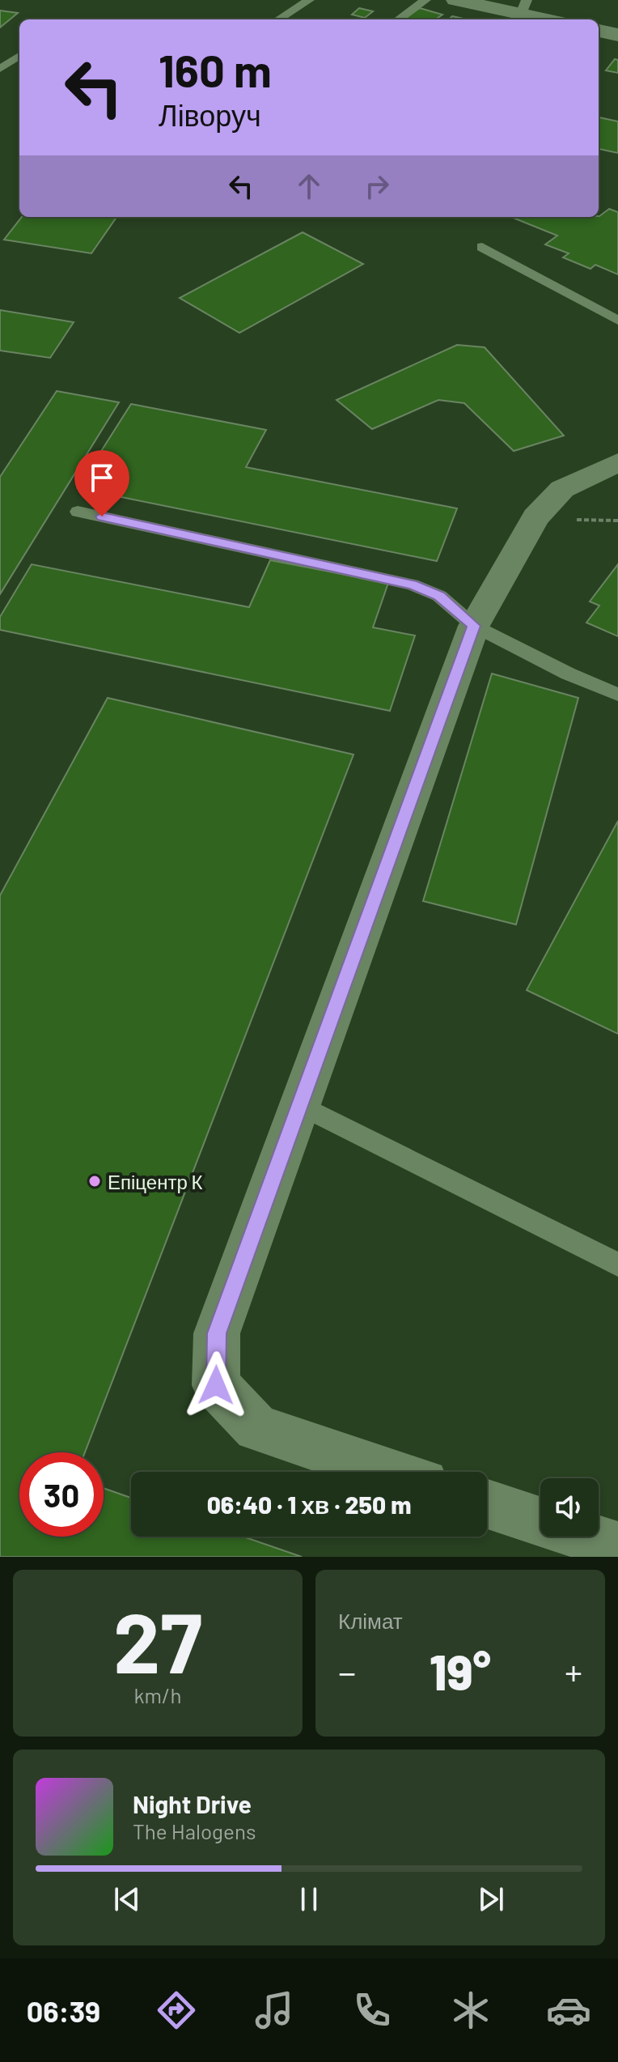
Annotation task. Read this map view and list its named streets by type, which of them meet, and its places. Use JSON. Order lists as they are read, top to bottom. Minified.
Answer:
{"places":["Епіцентр К"],"page":{"turn":["160 m","Ліворуч"],"limit":"30","trip":"06:40 · 1 хв · 250 m","tile":[["27","km/h"],"Клімат"],"heat":["−","19°","+"],"song":["Night Drive","The Halogens"],"tabs":"06:39"}}
